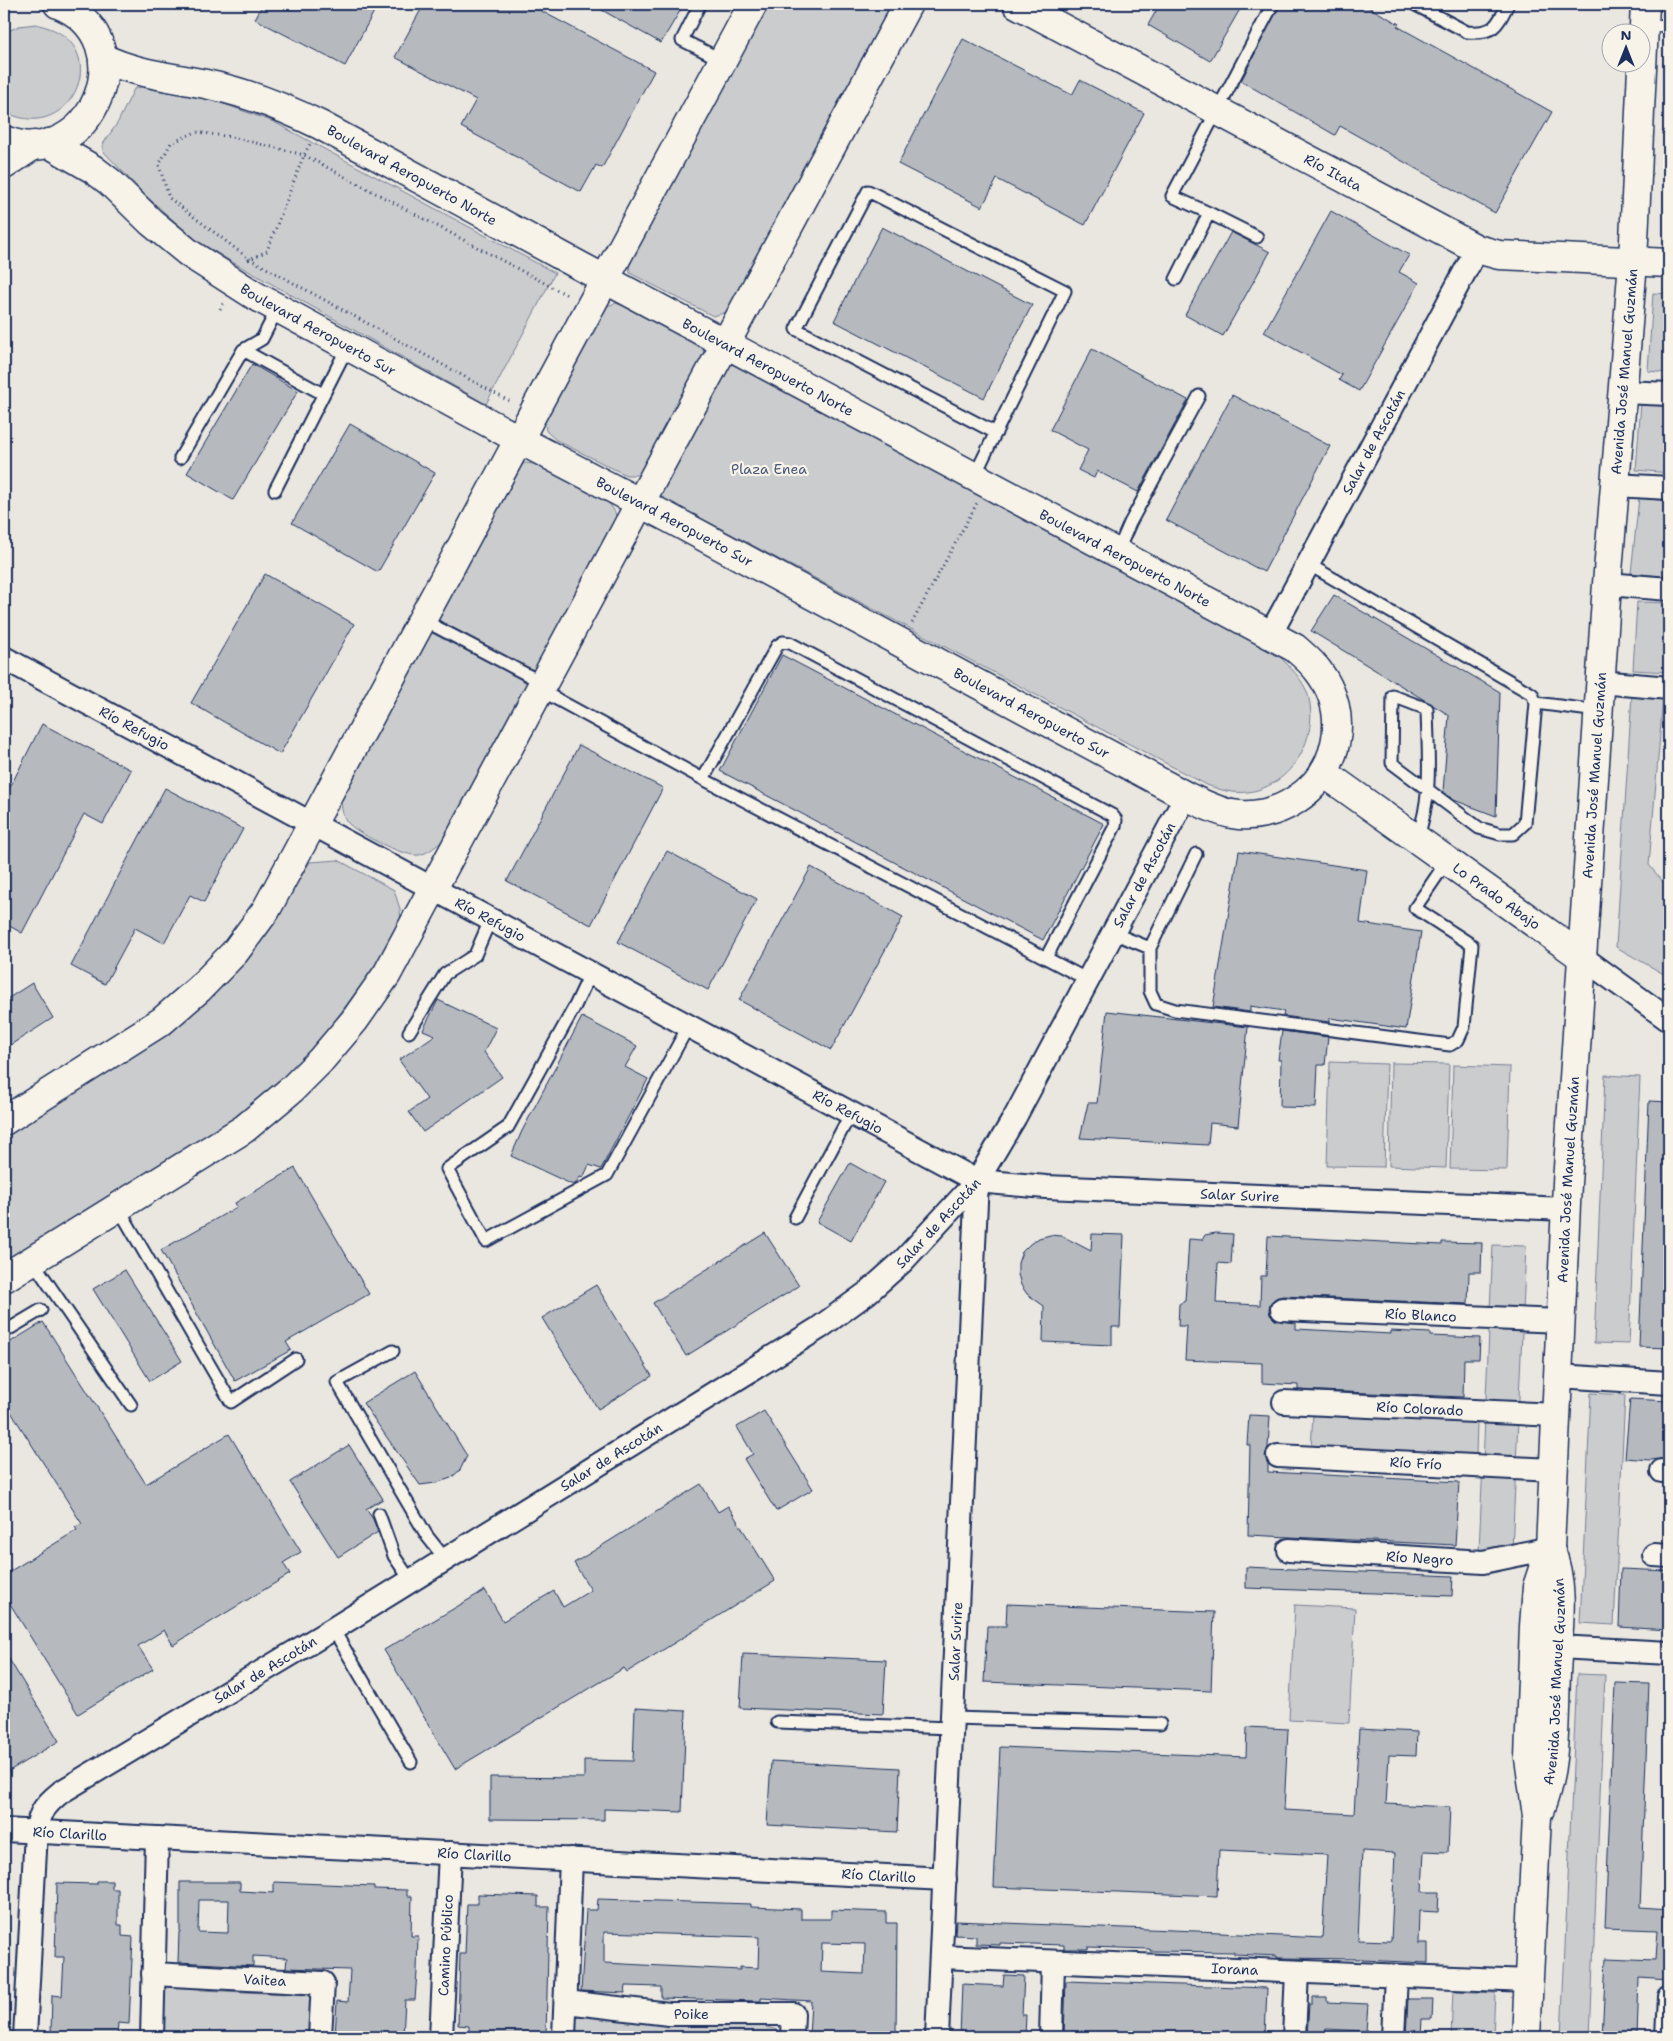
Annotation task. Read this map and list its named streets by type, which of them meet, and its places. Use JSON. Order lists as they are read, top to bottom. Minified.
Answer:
{"streets":{"street":["Río Itata","Boulevard Aeropuerto Norte","Boulevard Aeropuerto Sur","Avenida José Manuel Guzmán","Salar de Ascotán","Río Refugio","Lo Prado Abajo","Salar Surire","Río Blanco","Río Colorado","Río Frío","Río Negro","Río Clarillo","Camino Público","Iorana","Vaitea","Poike"]},"crossings":[["Río Itata","Avenida José Manuel Guzmán"],["Río Itata","Salar de Ascotán"],["Boulevard Aeropuerto Norte","Boulevard Aeropuerto Sur"],["Boulevard Aeropuerto Norte","Salar de Ascotán"],["Boulevard Aeropuerto Norte","Lo Prado Abajo"],["Boulevard Aeropuerto Sur","Salar de Ascotán"],["Boulevard Aeropuerto Sur","Lo Prado Abajo"],["Avenida José Manuel Guzmán","Lo Prado Abajo"],["Avenida José Manuel Guzmán","Salar Surire"],["Avenida José Manuel Guzmán","Río Blanco"],["Avenida José Manuel Guzmán","Río Colorado"],["Avenida José Manuel Guzmán","Río Frío"],["Avenida José Manuel Guzmán","Río Negro"],["Avenida José Manuel Guzmán","Iorana"],["Salar de Ascotán","Río Refugio"],["Salar de Ascotán","Salar Surire"],["Salar de Ascotán","Río Clarillo"],["Río Refugio","Salar Surire"],["Salar Surire","Río Clarillo"],["Salar Surire","Iorana"],["Río Clarillo","Camino Público"]],"parks":["Plaza Enea"],"north":"top"}
